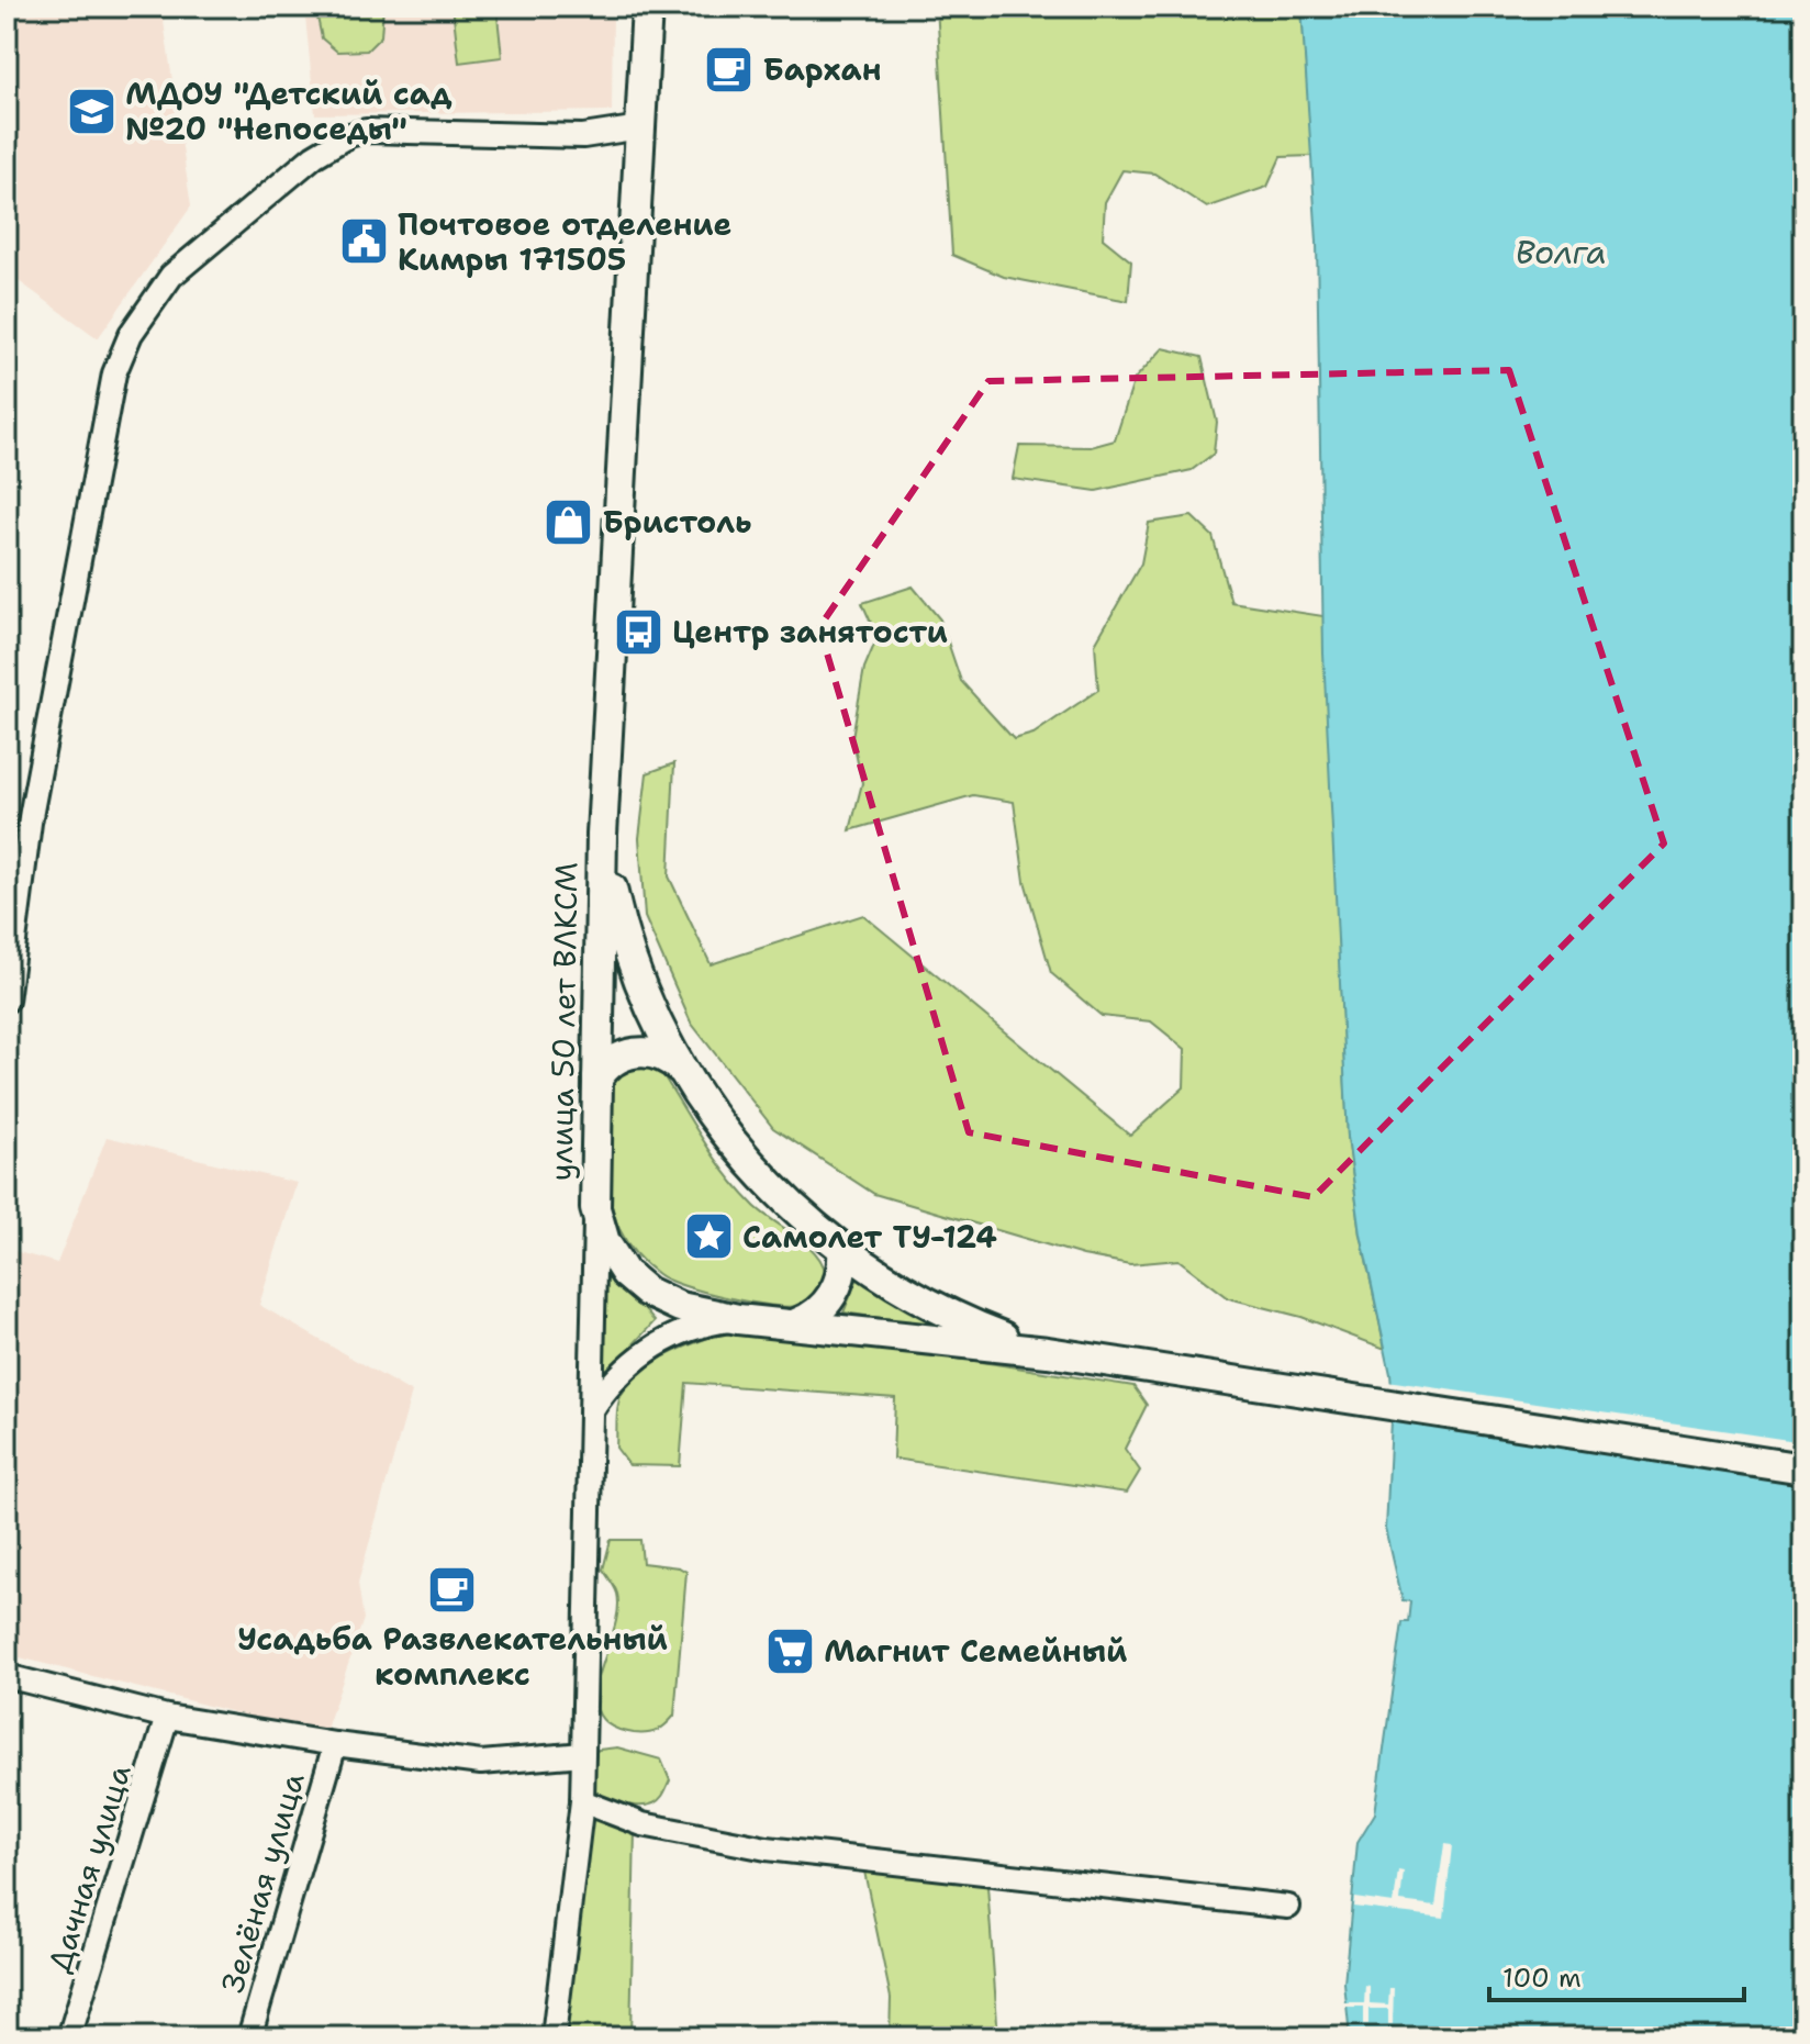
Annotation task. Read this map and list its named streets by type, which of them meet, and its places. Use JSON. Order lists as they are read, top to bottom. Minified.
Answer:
{"streets":{"main road":["улица 50 лет ВЛКСМ"],"street":["Дачная улица","Зелёная улица"]},"water":["Волга"],"places":{"cafe":["Бархан","Усадьба Развлекательный комплекс"],"school or university":["МДОУ \"Детский сад №20 \"Непоседы\""],"public building":["Почтовое отделение Кимры 171505"],"shop":["Бристоль"],"bus stop":["Центр занятости"],"place":["Самолет ТУ-124"],"supermarket":["Магнит Семейный"]},"scale_bar":"100 m"}
